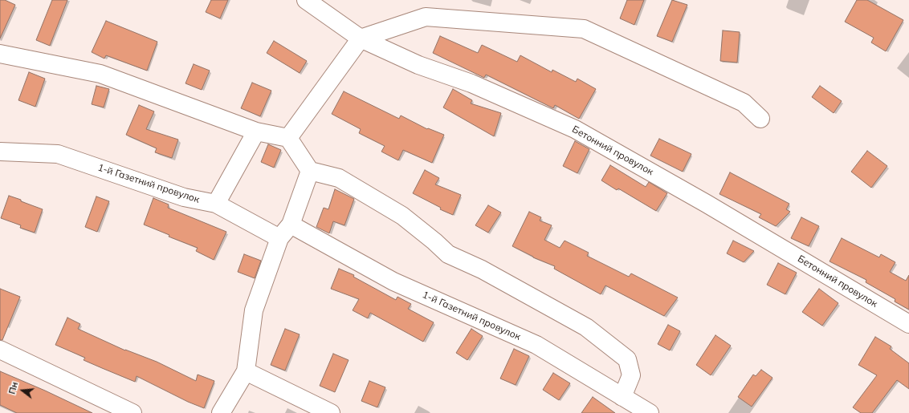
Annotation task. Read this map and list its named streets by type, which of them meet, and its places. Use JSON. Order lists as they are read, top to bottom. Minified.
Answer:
{"streets":{"street":["Бетонний провулок","1-й Газетний провулок"]},"north":"left"}
